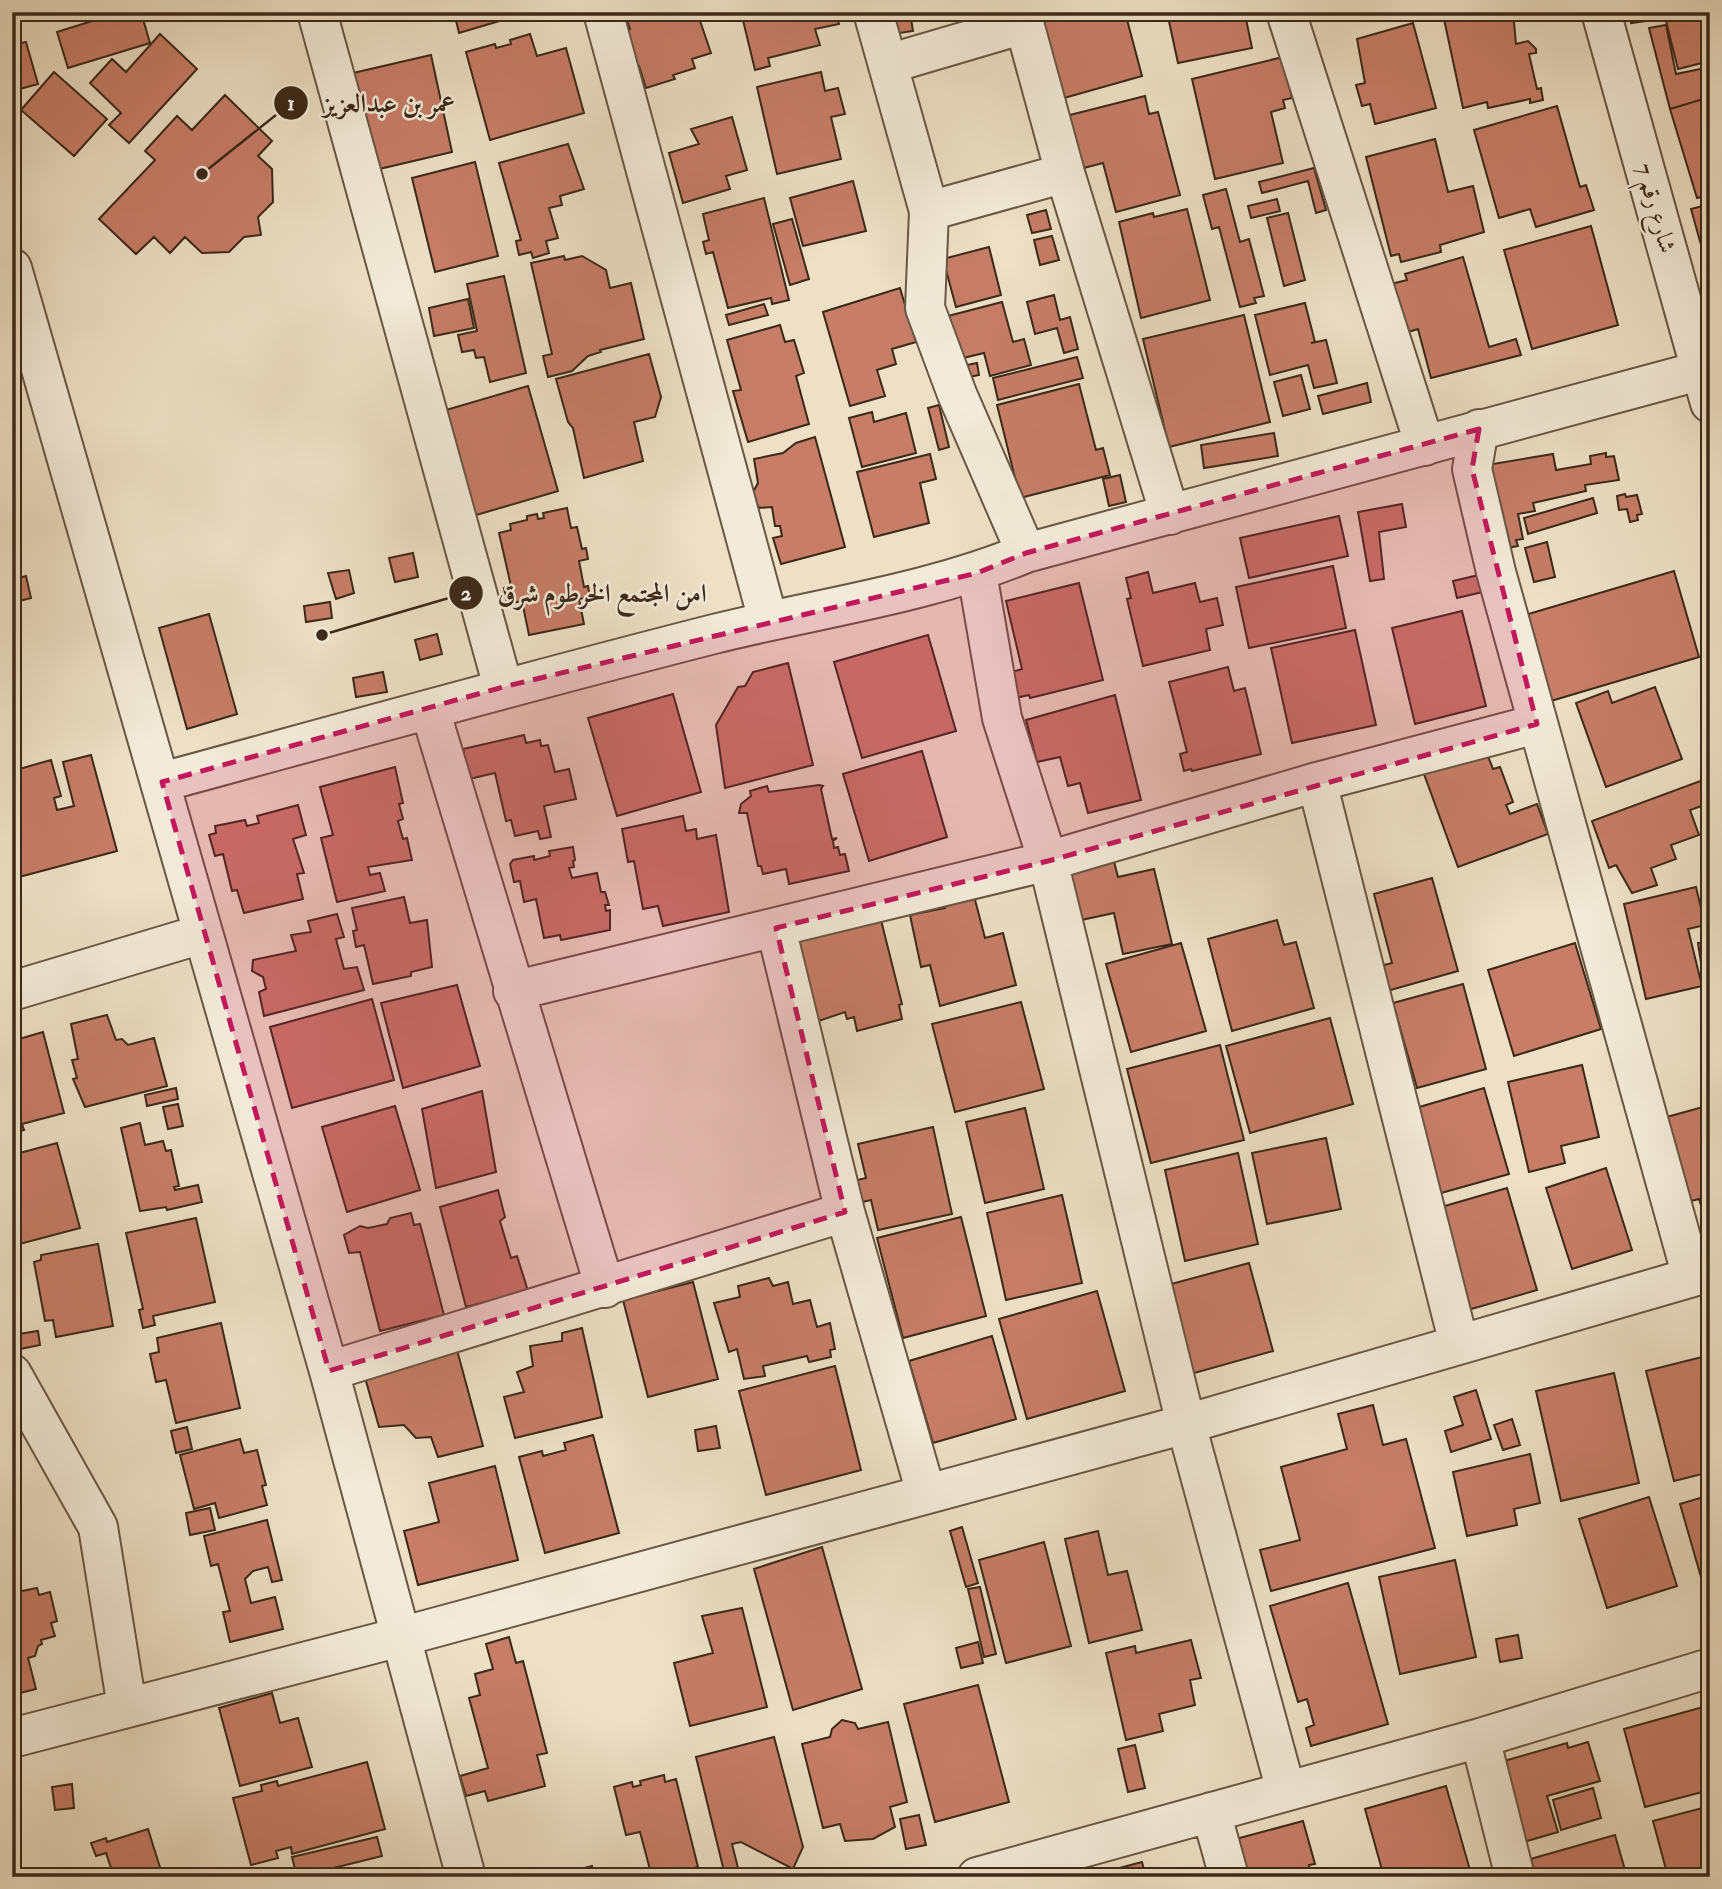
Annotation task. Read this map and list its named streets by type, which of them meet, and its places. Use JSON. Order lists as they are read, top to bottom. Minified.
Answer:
{"streets":{"street":["شارع رقم 7"]},"places":["عمر بن عبدالعزيز","امن المجتمع الخرطوم شرق"]}
